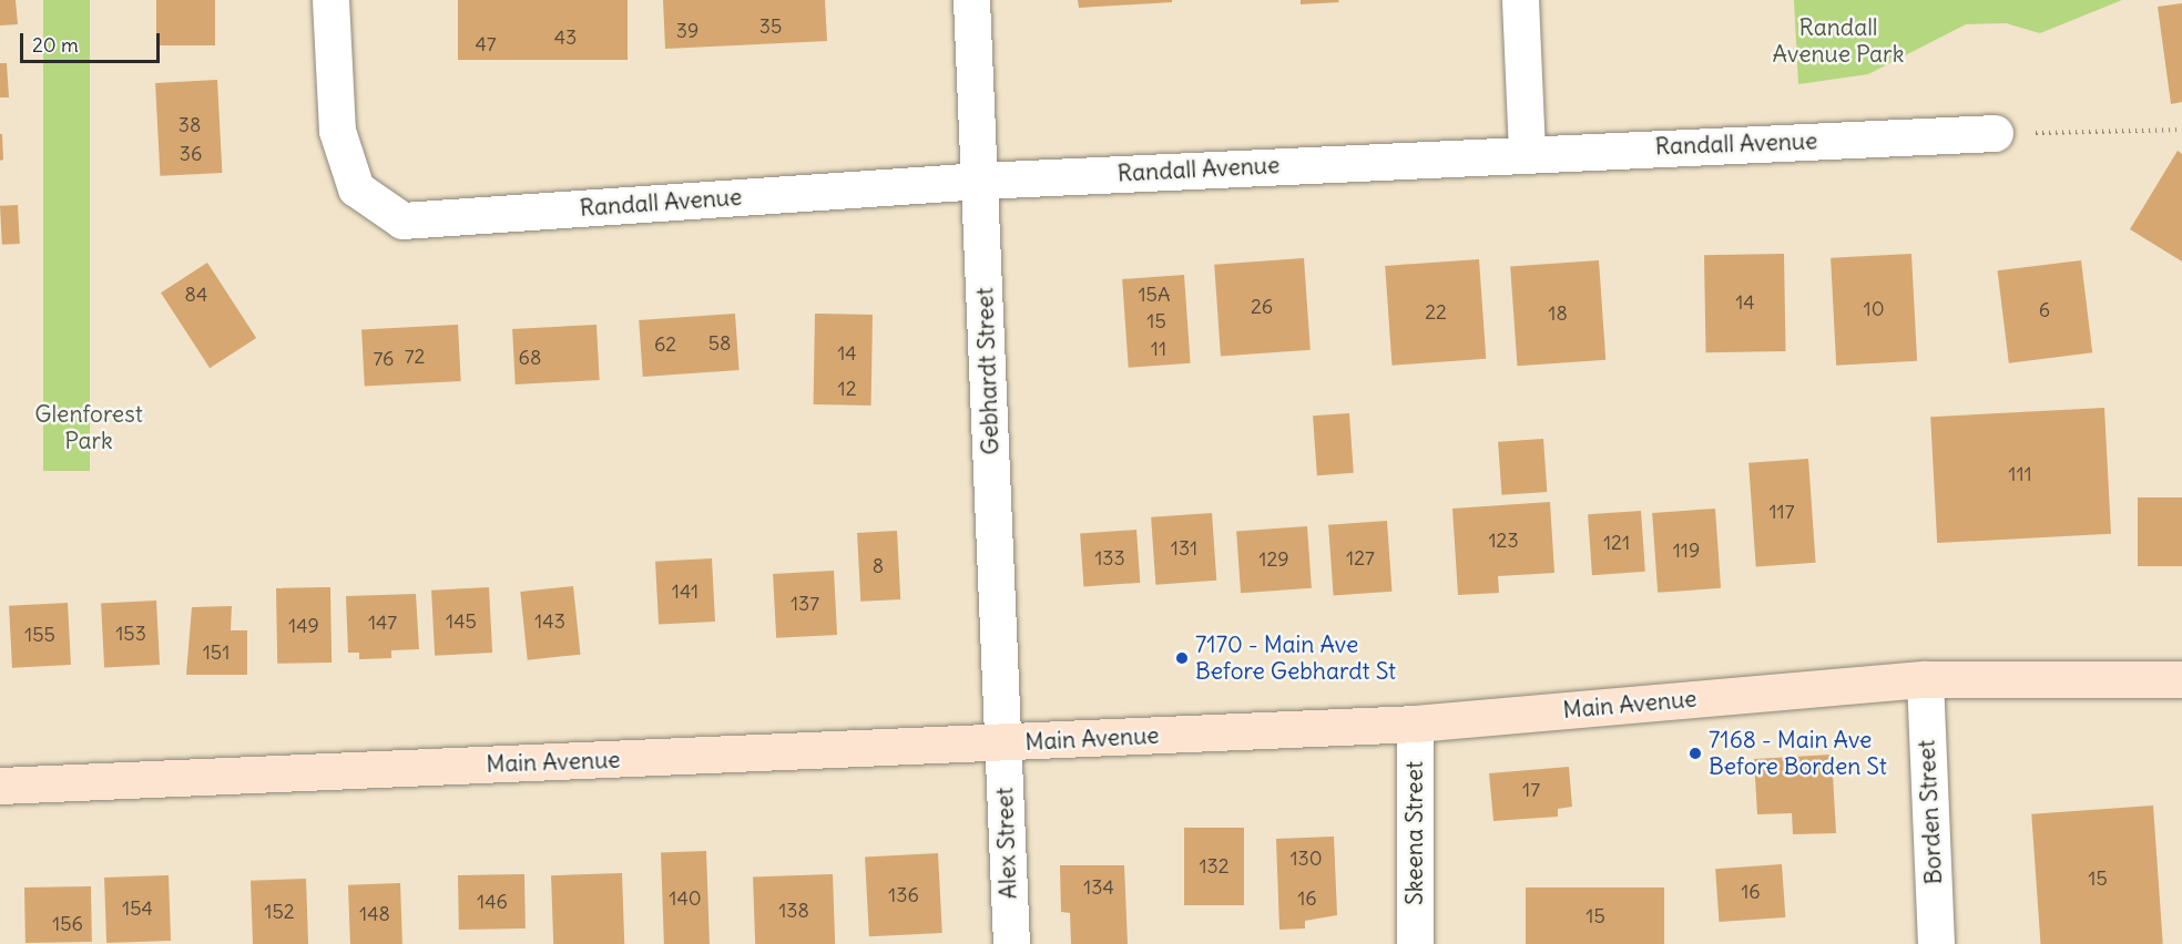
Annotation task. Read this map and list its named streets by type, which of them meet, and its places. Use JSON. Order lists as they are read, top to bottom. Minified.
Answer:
{"streets":{"street":["Randall Avenue","Gebhardt Street","Main Avenue","Borden Street","Skeena Street","Alex Street"]},"crossings":[["Randall Avenue","Gebhardt Street"],["Gebhardt Street","Main Avenue"],["Gebhardt Street","Alex Street"],["Main Avenue","Borden Street"],["Main Avenue","Skeena Street"],["Main Avenue","Alex Street"]],"parks":["Randall Avenue Park","Glenforest Park"],"places":["7170 - Main Ave Before Gebhardt St","7168 - Main Ave Before Borden St"],"house_numbers":["35","39","43","47","38","36","84","15A","14","26","10","6","22","18","15","58","62","11","14","72","68","76","12","111","117","123","121","131","119","133","127","129","8","141","137","145","143","147","149","153","155","151","17","130","132","15","134","16","136","140","16","146","154","138","152","148","15","156"],"scale_bar":"20 m"}
